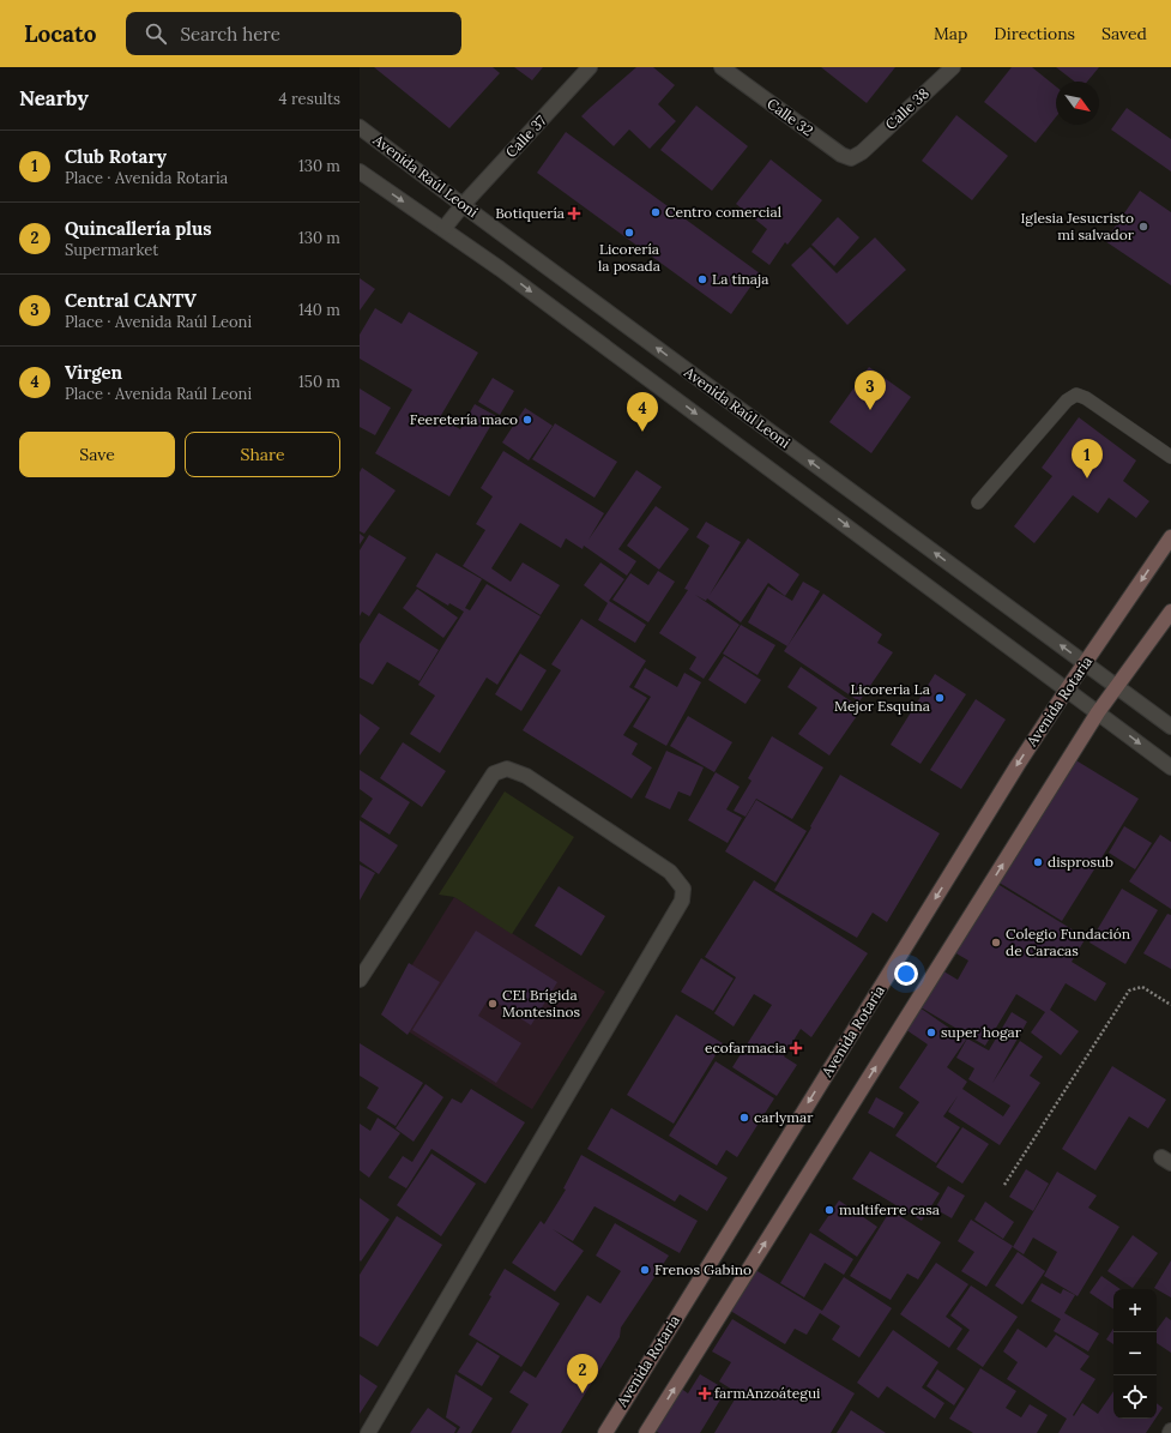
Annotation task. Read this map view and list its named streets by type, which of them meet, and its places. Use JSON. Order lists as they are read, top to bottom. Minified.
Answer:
{"streets":{"street":["Calle 38","Calle 32","Calle 37","Avenida Raúl Leoni","Avenida Rotaria"]},"crossings":[["Calle 38","Calle 32"],["Calle 37","Avenida Raúl Leoni"],["Avenida Raúl Leoni","Avenida Rotaria"]],"places":{"other":["Centro comercial","Iglesia Jesucristo mi salvador","Licorería la posada","La tinaja","Feeretería maco","Licoreria La Mejor Esquina","disprosub","Colegio Fundación de Caracas","CEI Brígida Montesinos","super hogar","carlymar","multiferre casa","Frenos Gabino"],"health":["Botiquería","ecofarmacia","farmAnzoátegui"]},"north":"bottom right","page":{"header":"Locato","search":"Search here","nav":["Map","Directions","Saved"],"heading":["Nearby","4 results"],"list":[{"mark":"1","name":"Club Rotary","note":"Place · Avenida Rotaria","value":"130 m"},{"mark":"2","name":"Quincallería plus","note":"Supermarket","value":"130 m"},{"mark":"3","name":"Central CANTV","note":"Place · Avenida Raúl Leoni","value":"140 m"},{"mark":"4","name":"Virgen","note":"Place · Avenida Raúl Leoni","value":"150 m"}],"pins":["3","4","1","2"],"buttons":["Save","Share"],"map_buttons":["+","−"]}}
